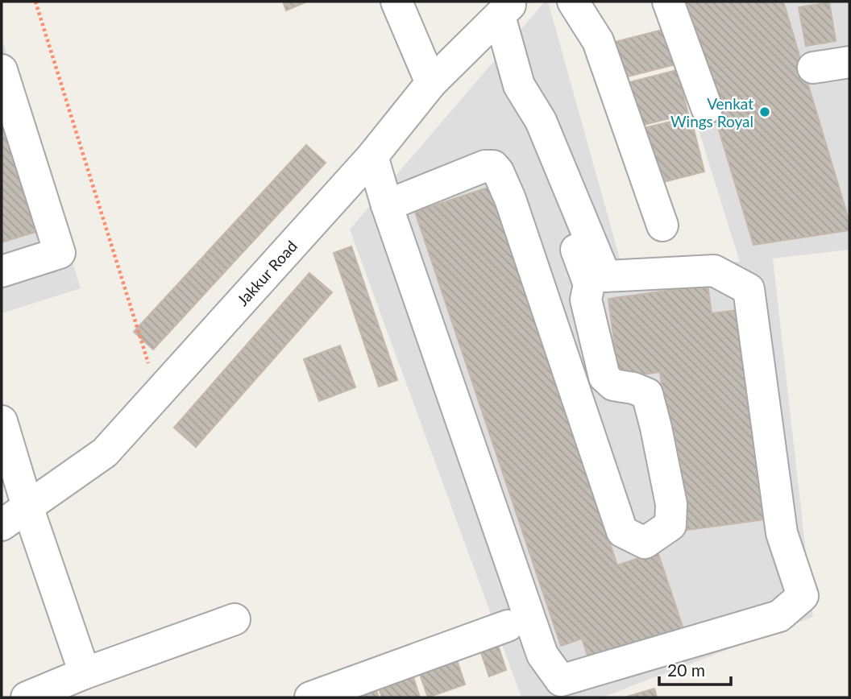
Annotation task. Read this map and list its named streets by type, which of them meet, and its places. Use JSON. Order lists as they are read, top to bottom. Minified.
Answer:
{"streets":{"street":["Jakkur Road"]},"places":["Venkat Wings Royal"],"scale_bar":"20 m"}
